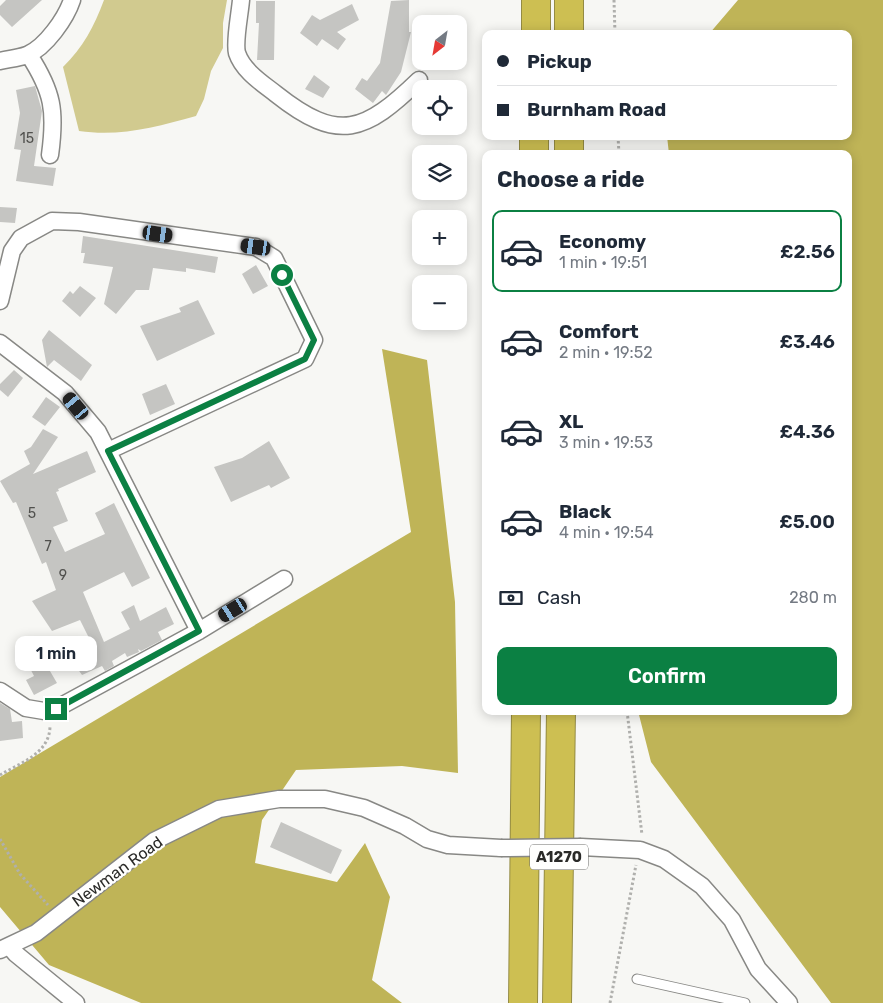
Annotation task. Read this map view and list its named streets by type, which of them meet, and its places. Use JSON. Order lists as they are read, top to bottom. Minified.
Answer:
{"streets":{"highway":["A1270"],"street":["Newman Road"]},"house_numbers":["15","5","7","9"],"north":"bottom left","page":{"map_buttons":["+","−"],"banner":["Pickup","Burnham Road"],"heading":"Choose a ride","list":[{"name":"Economy","note":"1 min · 19:51","value":"£2.56"},{"name":"Comfort","note":"2 min · 19:52","value":"£3.46"},{"name":"XL","note":"3 min · 19:53","value":"£4.36"},{"name":"Black","note":"4 min · 19:54","value":"£5.00"}],"pay":["Cash","280 m"],"bubble":"1 min","buttons":"Confirm"}}
